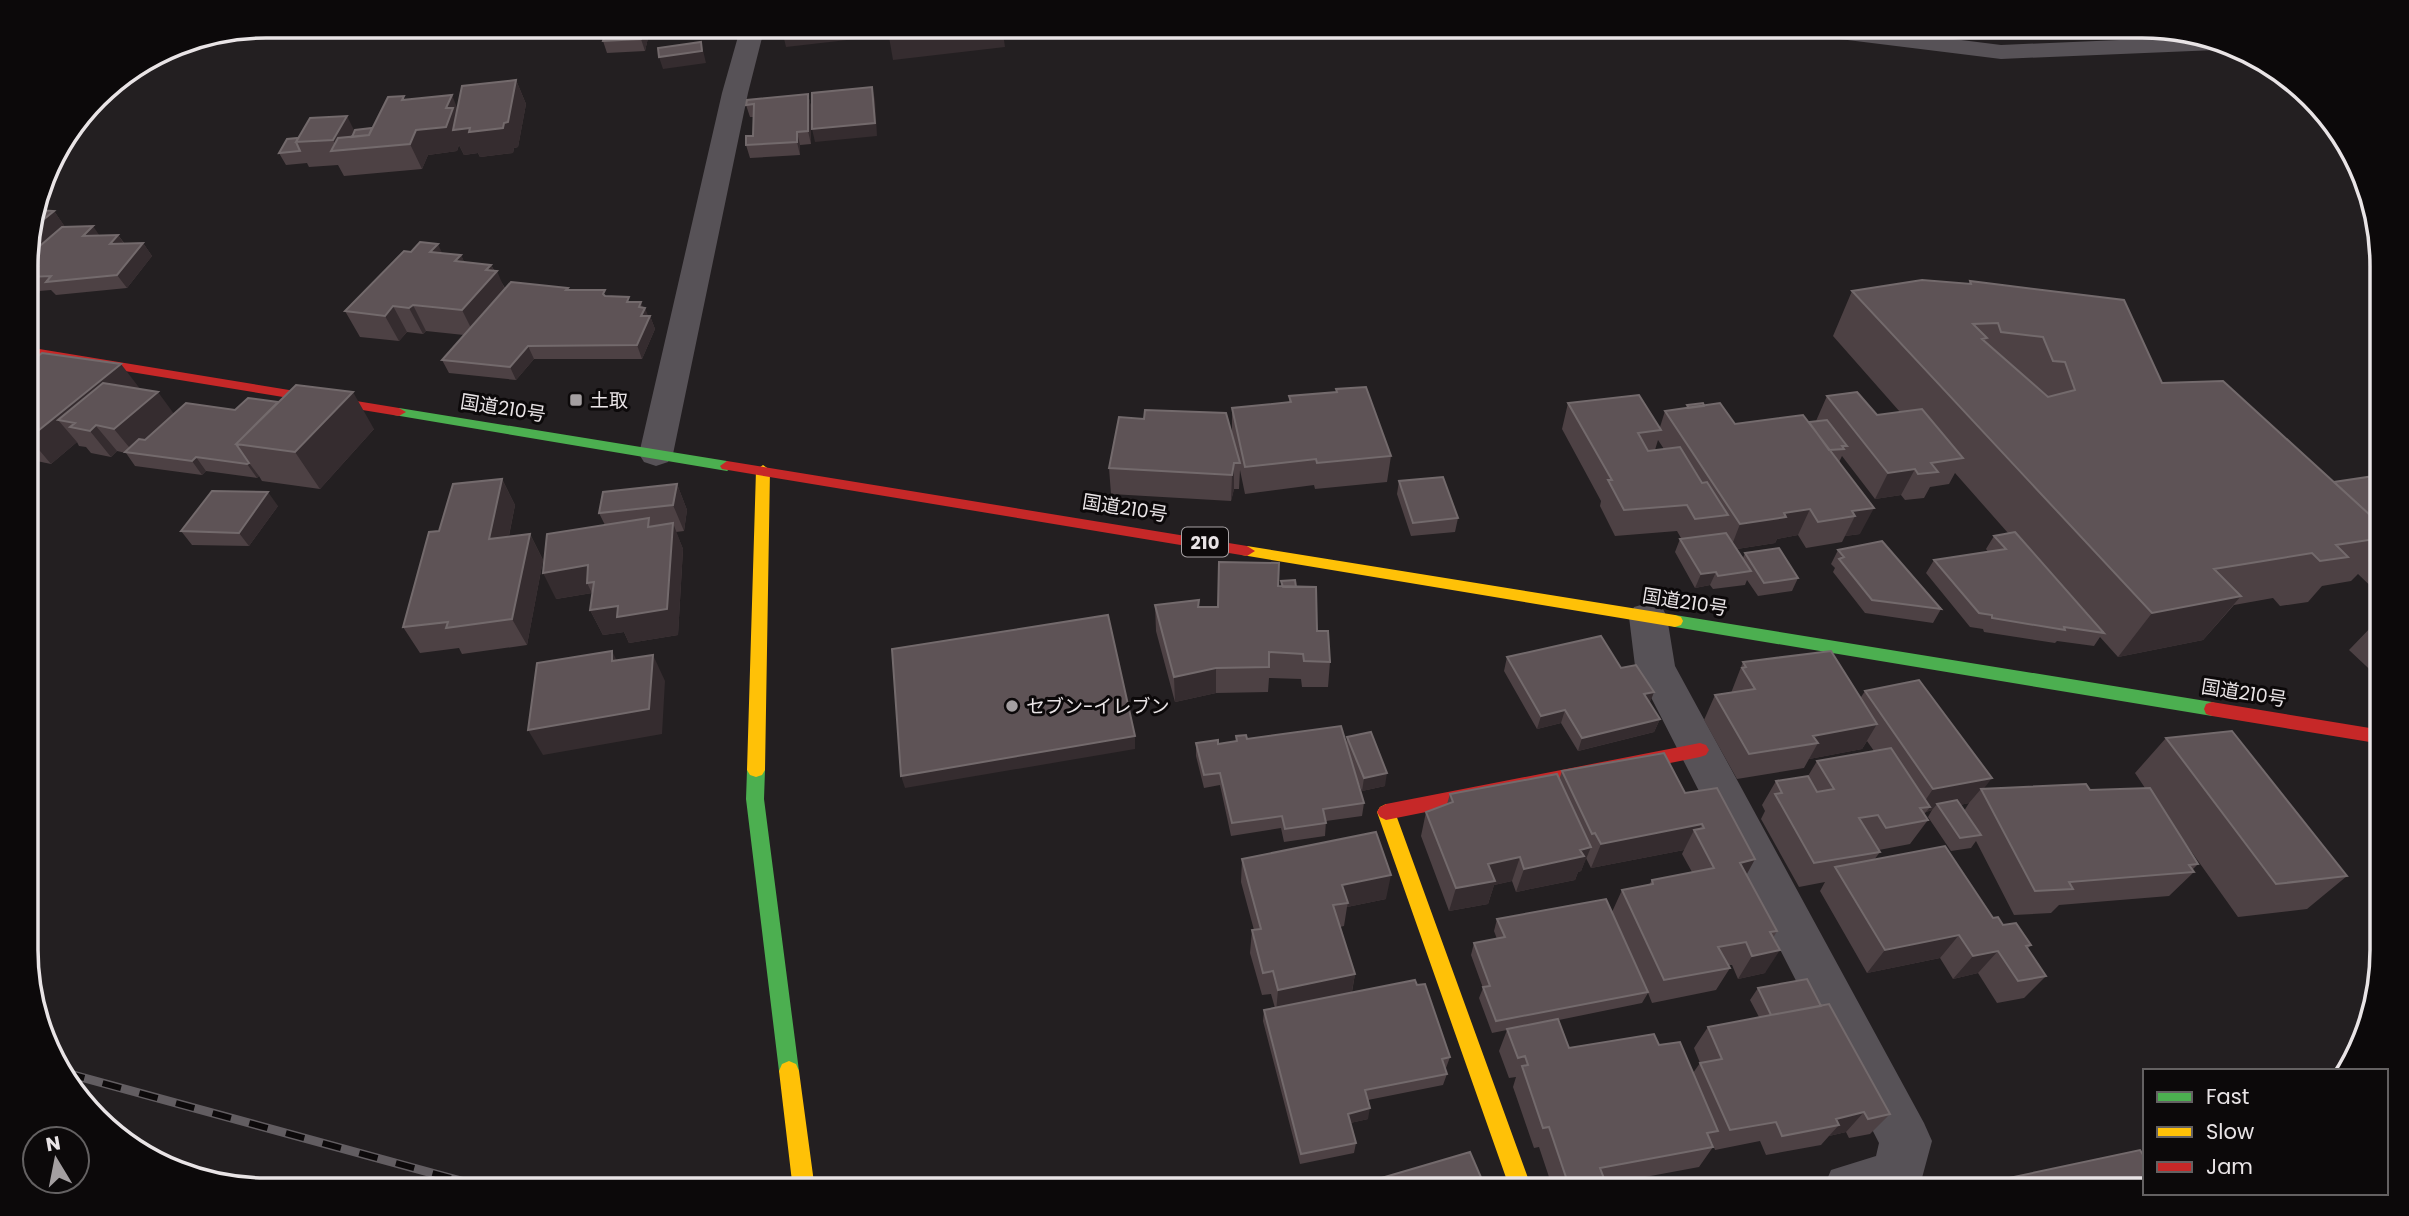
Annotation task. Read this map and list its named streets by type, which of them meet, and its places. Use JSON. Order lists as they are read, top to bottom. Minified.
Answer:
{"streets":{"main road":["国道210号","210"]},"places":{"transit":["土取"],"other":["セブン-イレブン"]},"legend":["Fast","Slow","Jam"],"north":"top"}
